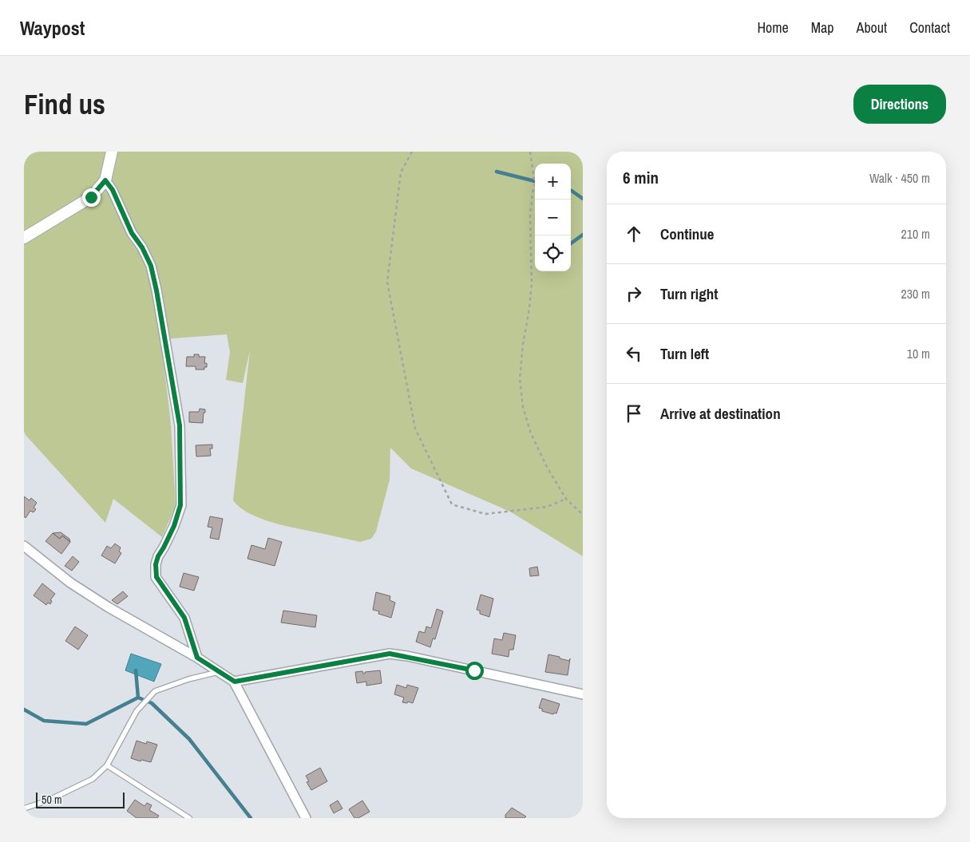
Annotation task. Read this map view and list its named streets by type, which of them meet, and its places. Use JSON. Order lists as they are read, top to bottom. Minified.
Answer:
{"scale_bar":"50 m","page":{"header":"Waypost","nav":["Home","Map","About","Contact"],"buttons":"Directions","title":"Find us","heading":["6 min","Walk · 450 m"],"map_buttons":["+","−"],"list":[["Continue","210 m"],["Turn right","230 m"],["Turn left","10 m"],"Arrive at destination"],"scale":"50 m"}}
